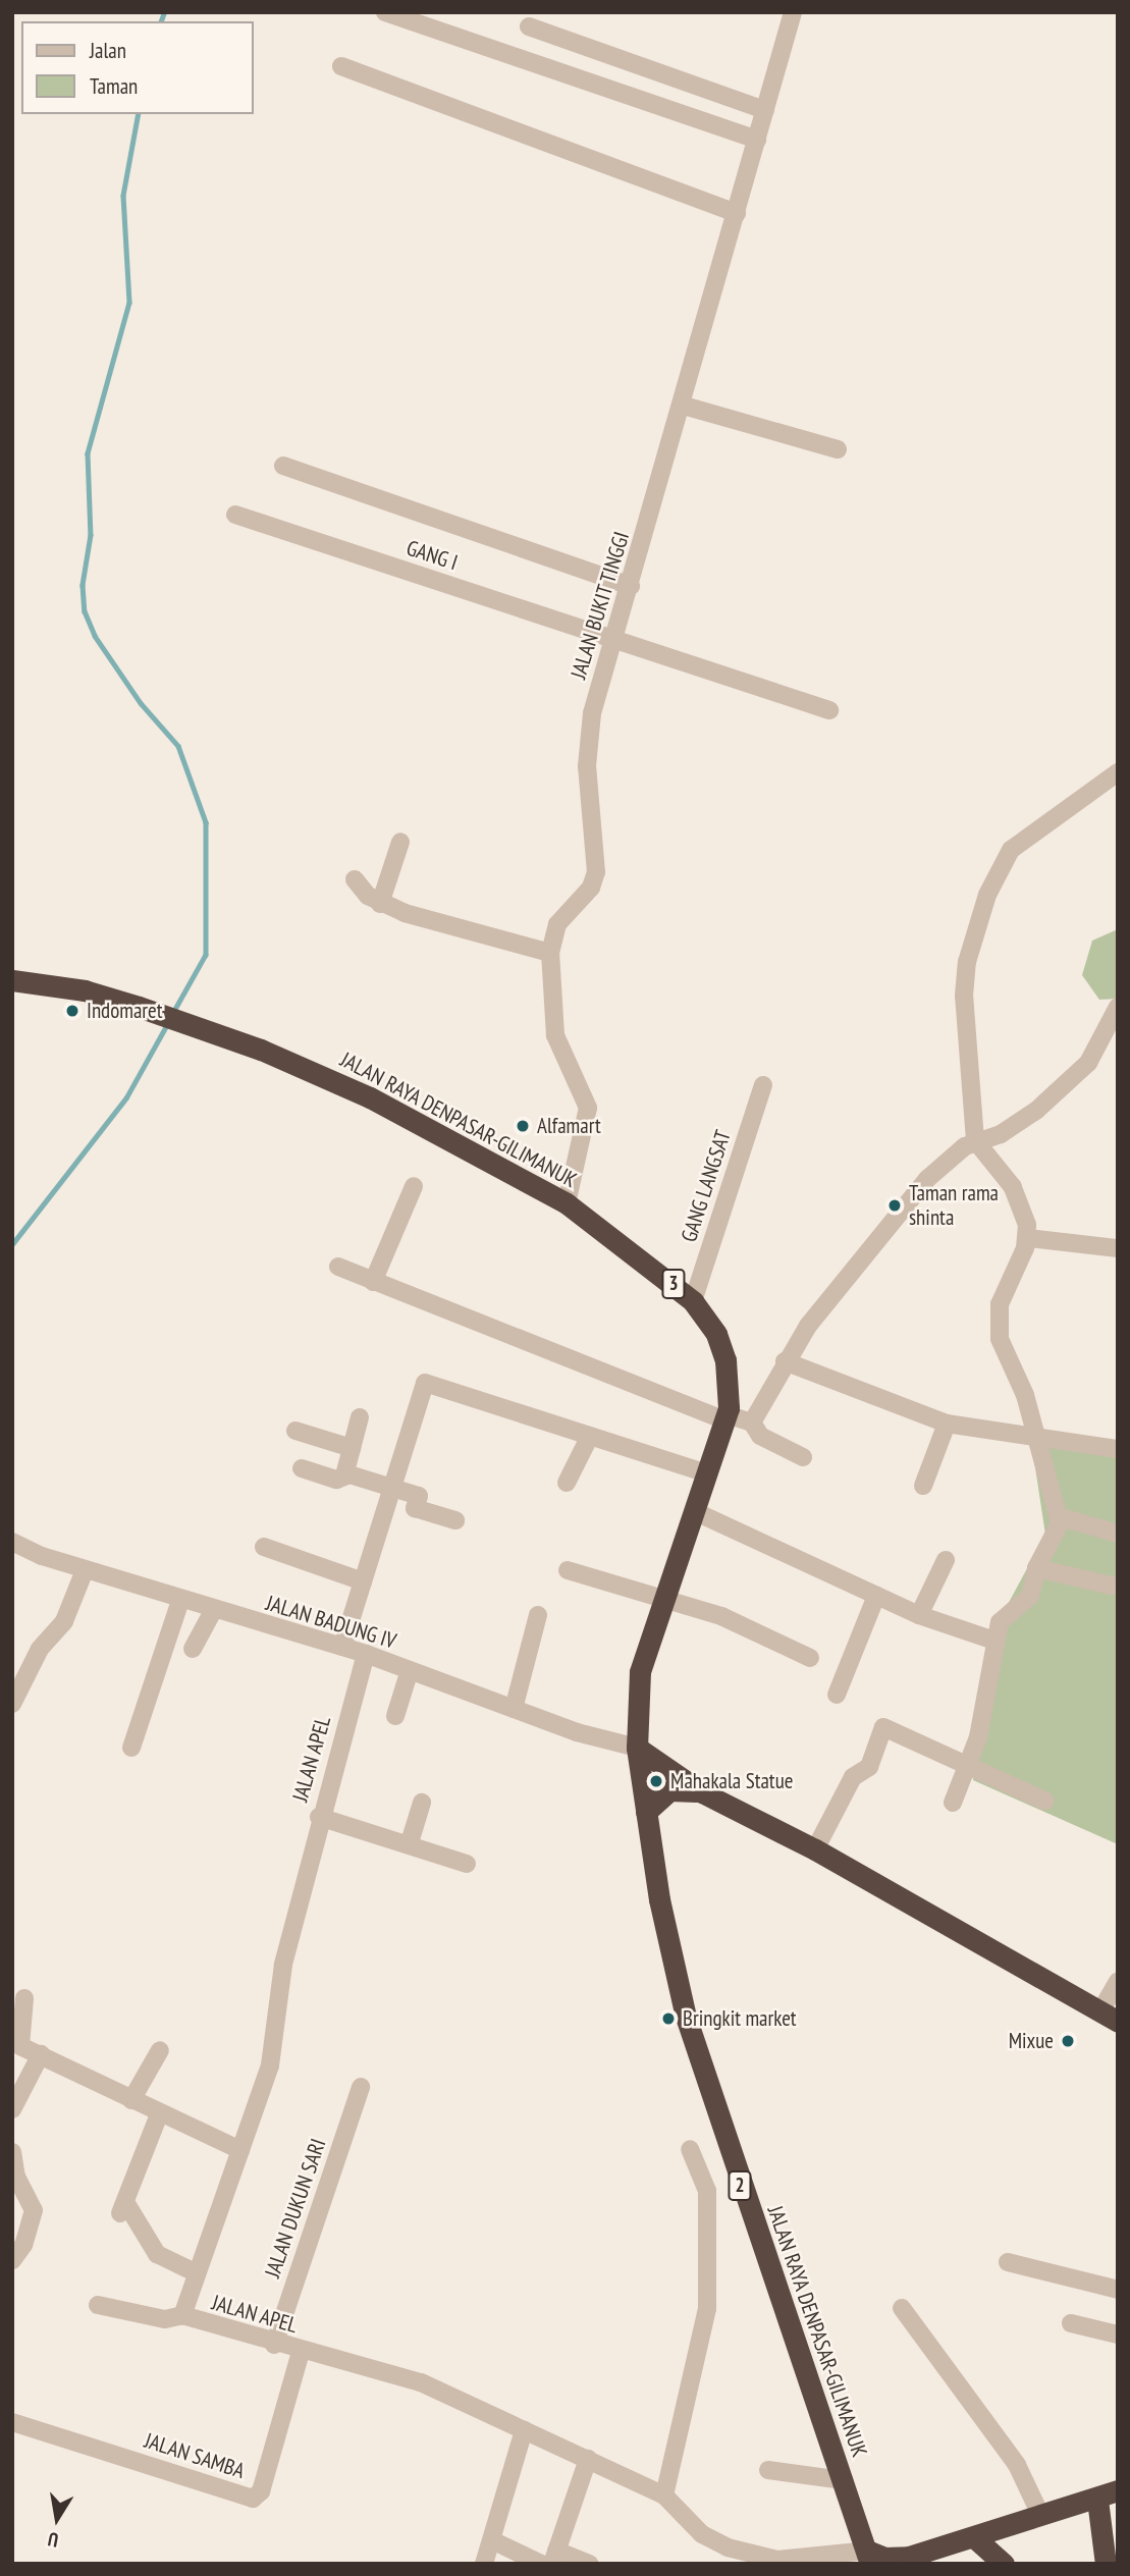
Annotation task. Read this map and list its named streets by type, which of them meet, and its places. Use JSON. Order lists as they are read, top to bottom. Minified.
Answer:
{"streets":{"highway":["JALAN RAYA DENPASAR-GILIMANUK","3","2"],"street":["GANG I","JALAN BUKIT TINGGI","GANG LANGSAT","JALAN BADUNG IV","JALAN APEL","JALAN DUKUN SARI","JALAN SAMBA"]},"crossings":[["GANG I","JALAN BUKIT TINGGI"],["JALAN BUKIT TINGGI","JALAN RAYA DENPASAR-GILIMANUK"],["JALAN RAYA DENPASAR-GILIMANUK","GANG LANGSAT"],["JALAN RAYA DENPASAR-GILIMANUK","JALAN BADUNG IV"],["JALAN RAYA DENPASAR-GILIMANUK","JALAN APEL"],["JALAN BADUNG IV","JALAN APEL"],["JALAN APEL","JALAN DUKUN SARI"],["JALAN APEL","JALAN SAMBA"]],"places":["Indomaret","Alfamart","Taman rama shinta","Mahakala Statue","Bringkit market","Mixue"],"legend":["Jalan","Taman"],"north":"bottom"}
